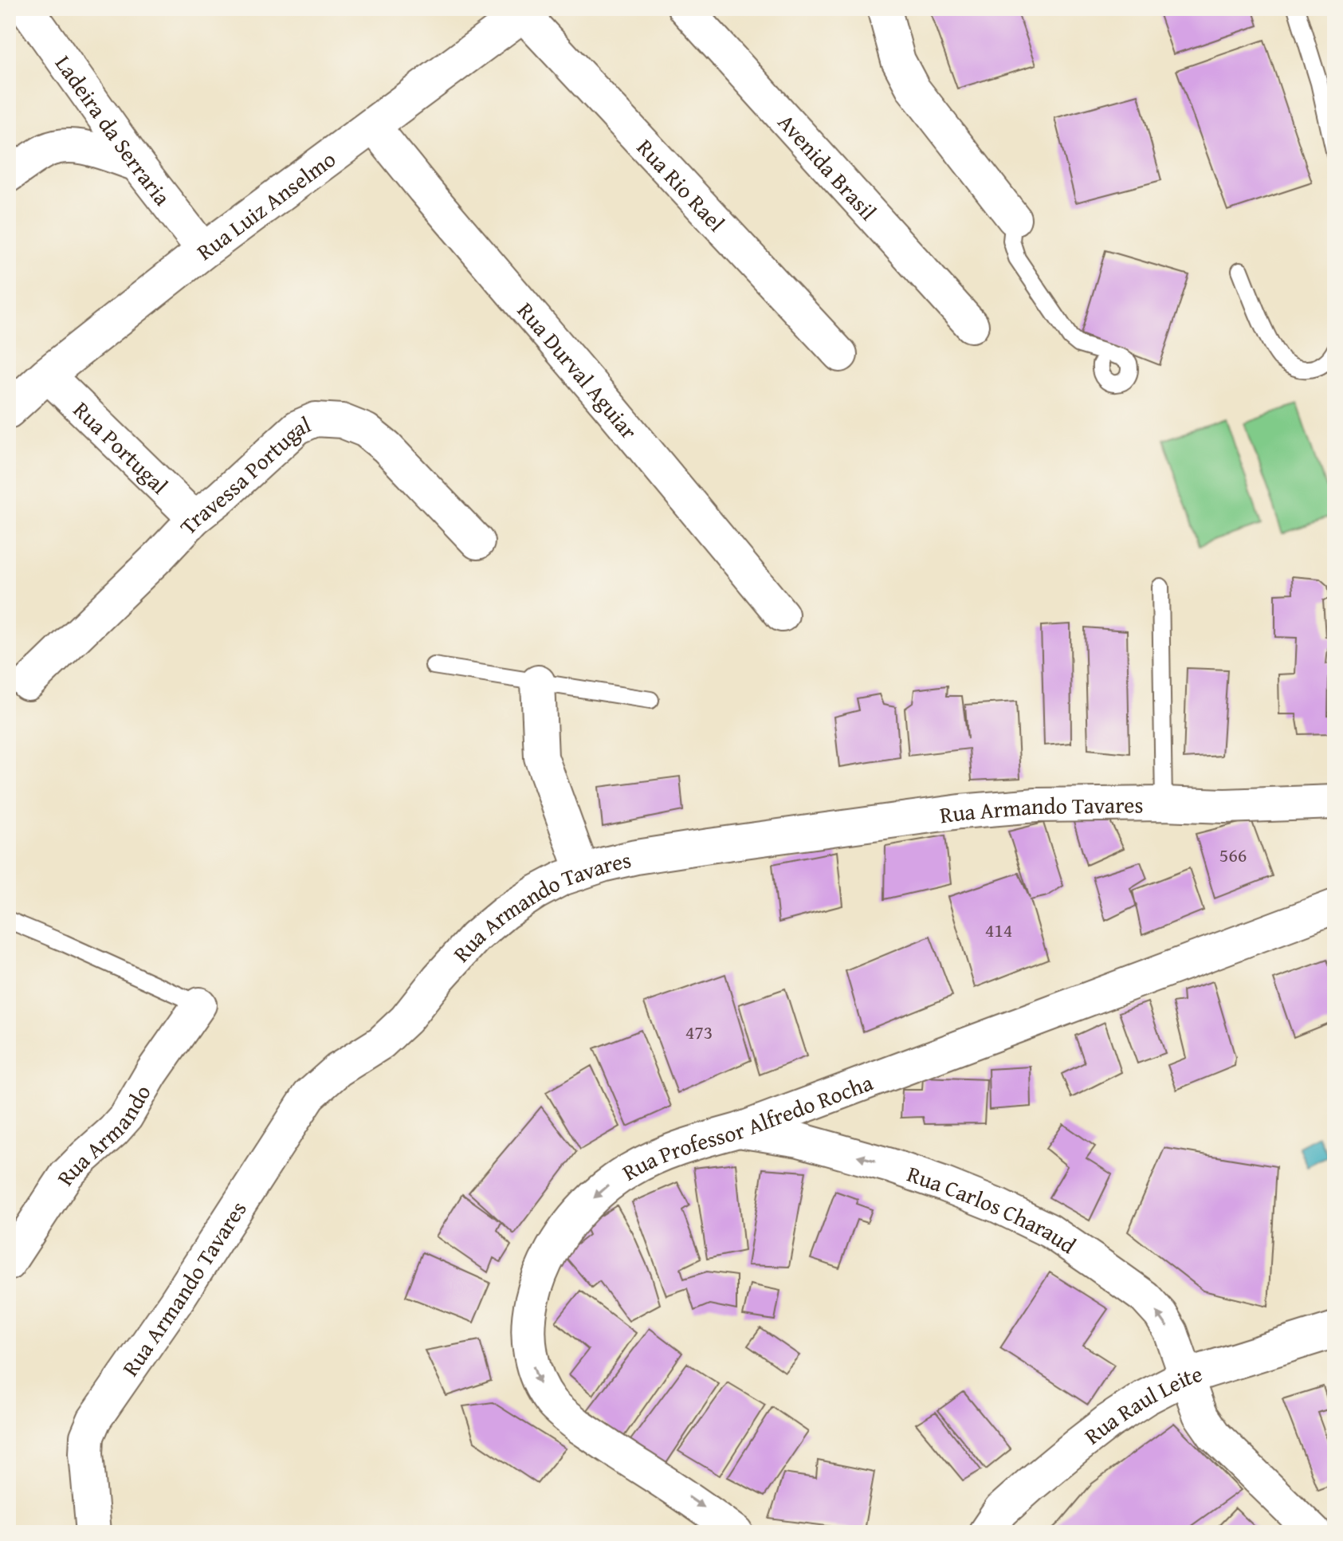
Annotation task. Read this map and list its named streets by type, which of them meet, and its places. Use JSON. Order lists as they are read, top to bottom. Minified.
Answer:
{"streets":{"street":["Ladeira da Serraria","Avenida Brasil","Rua Rio Rael","Rua Luiz Anselmo","Rua Durval Aguiar","Rua Portugal","Travessa Portugal","Rua Armando Tavares","Rua Professor Alfredo Rocha","Rua Armando","Rua Carlos Charaud","Rua Raul Leite"]},"crossings":[["Ladeira da Serraria","Rua Luiz Anselmo"],["Rua Rio Rael","Rua Luiz Anselmo"],["Rua Luiz Anselmo","Rua Durval Aguiar"],["Rua Luiz Anselmo","Rua Portugal"],["Rua Portugal","Travessa Portugal"],["Rua Professor Alfredo Rocha","Rua Carlos Charaud"],["Rua Carlos Charaud","Rua Raul Leite"]],"one_way":["Rua Carlos Charaud"],"house_numbers":["566","414","473"]}
